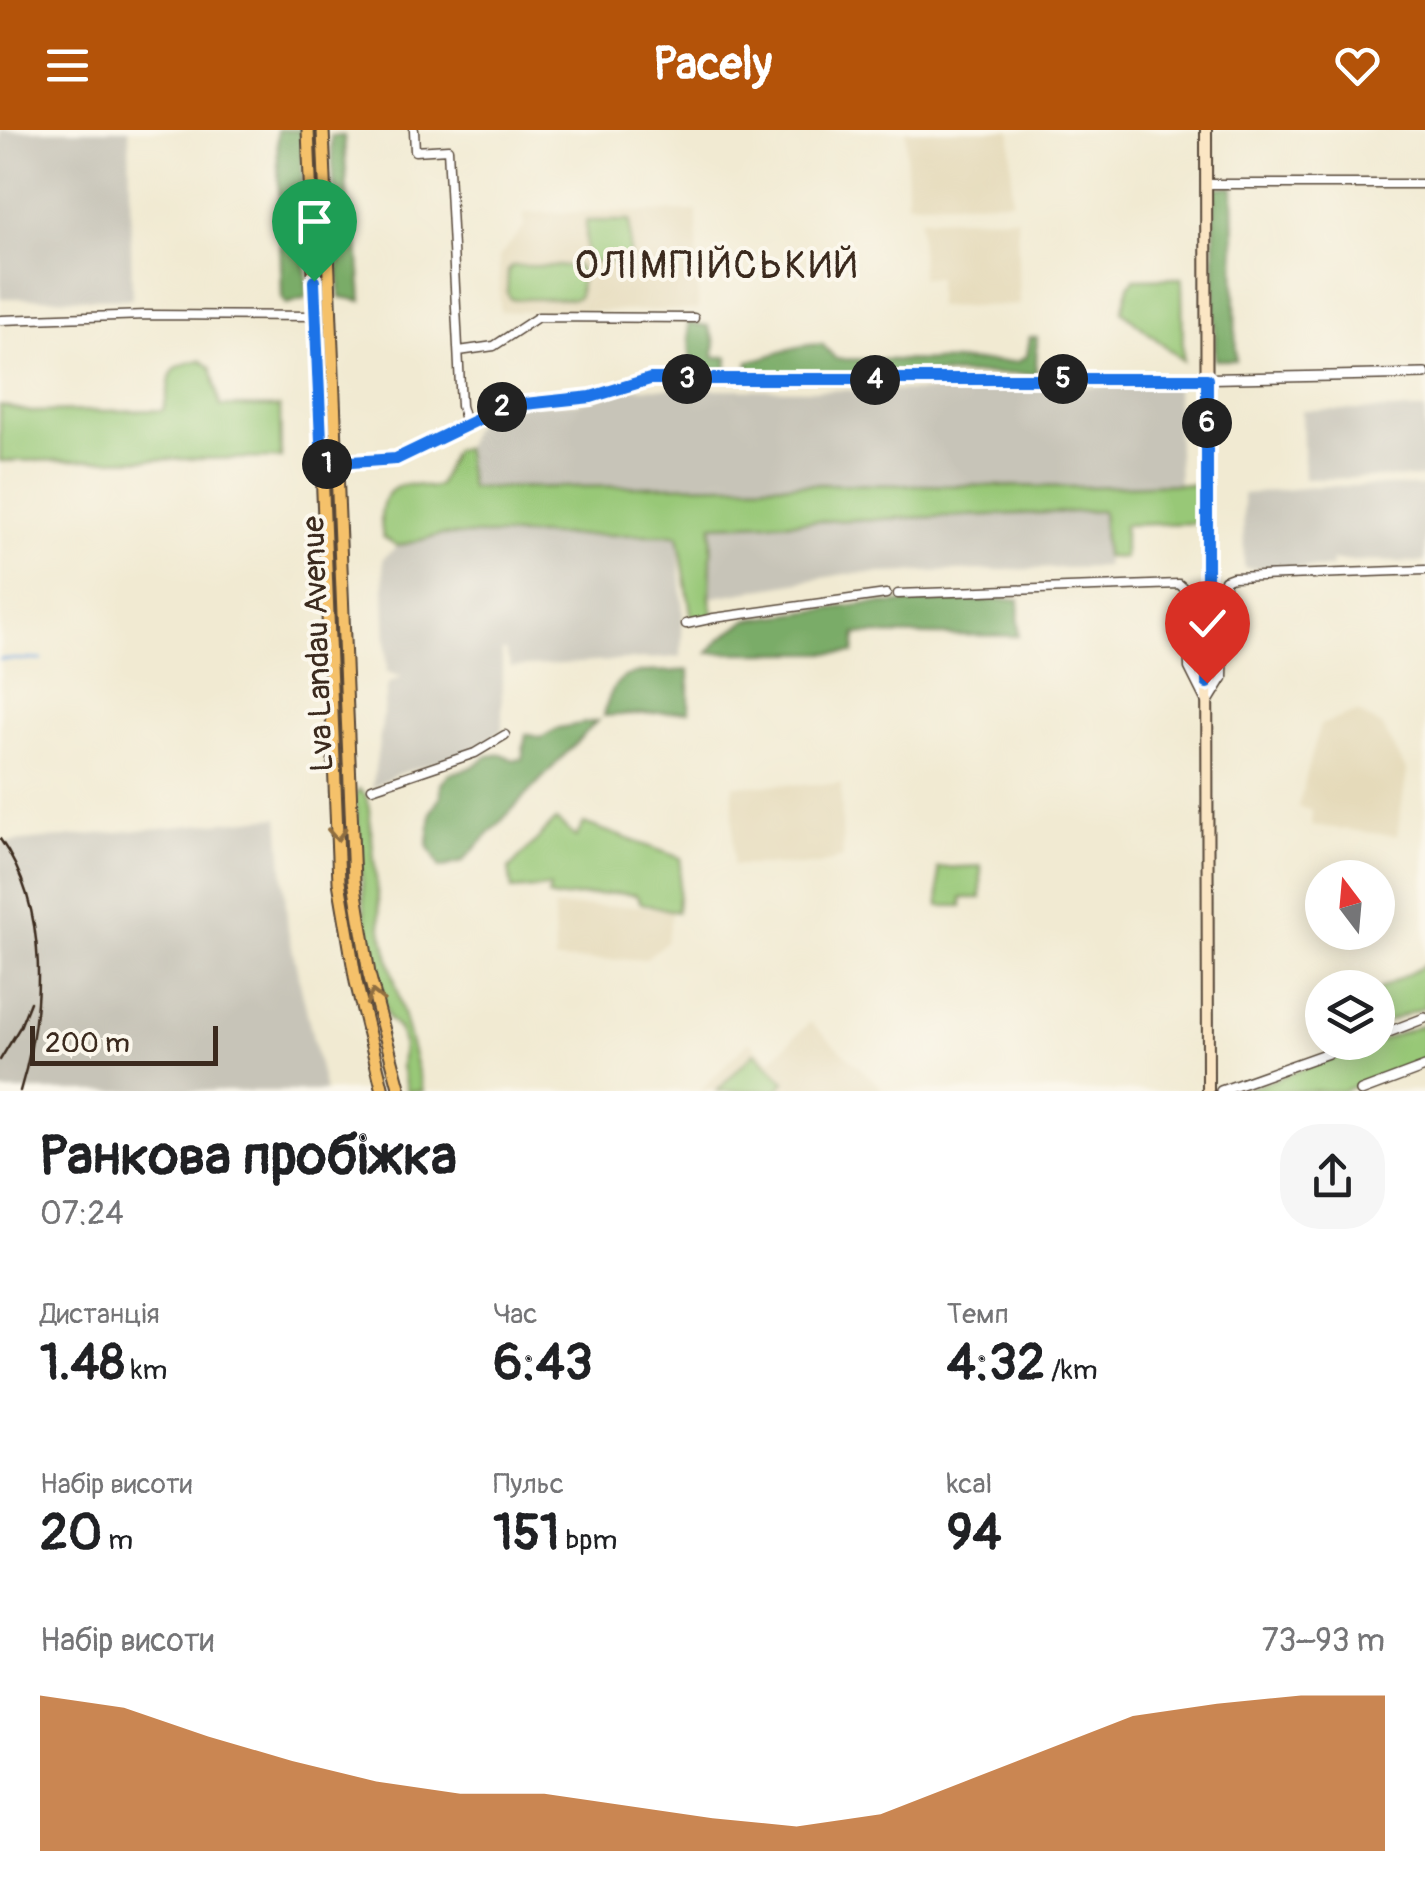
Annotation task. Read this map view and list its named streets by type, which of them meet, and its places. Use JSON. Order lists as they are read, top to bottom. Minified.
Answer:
{"streets":{"main road":["Lva Landau Avenue"]},"districts":["ОЛІМПІЙСЬКИЙ"],"scale_bar":"200 m","north":"top","page":{"header":"Pacely","pins":["3","5","4","2","6","1"],"scale":"200 m","heading":["Ранкова пробіжка","07:24"],"stats":[["Дистанція","1.48 km"],["Час","6:43"],["Темп","4:32 /km"],["Набір висоти","20 m"],["Пульс","151 bpm"],["kcal","94"]],"chart":["Набір висоти","73–93 m"]}}
